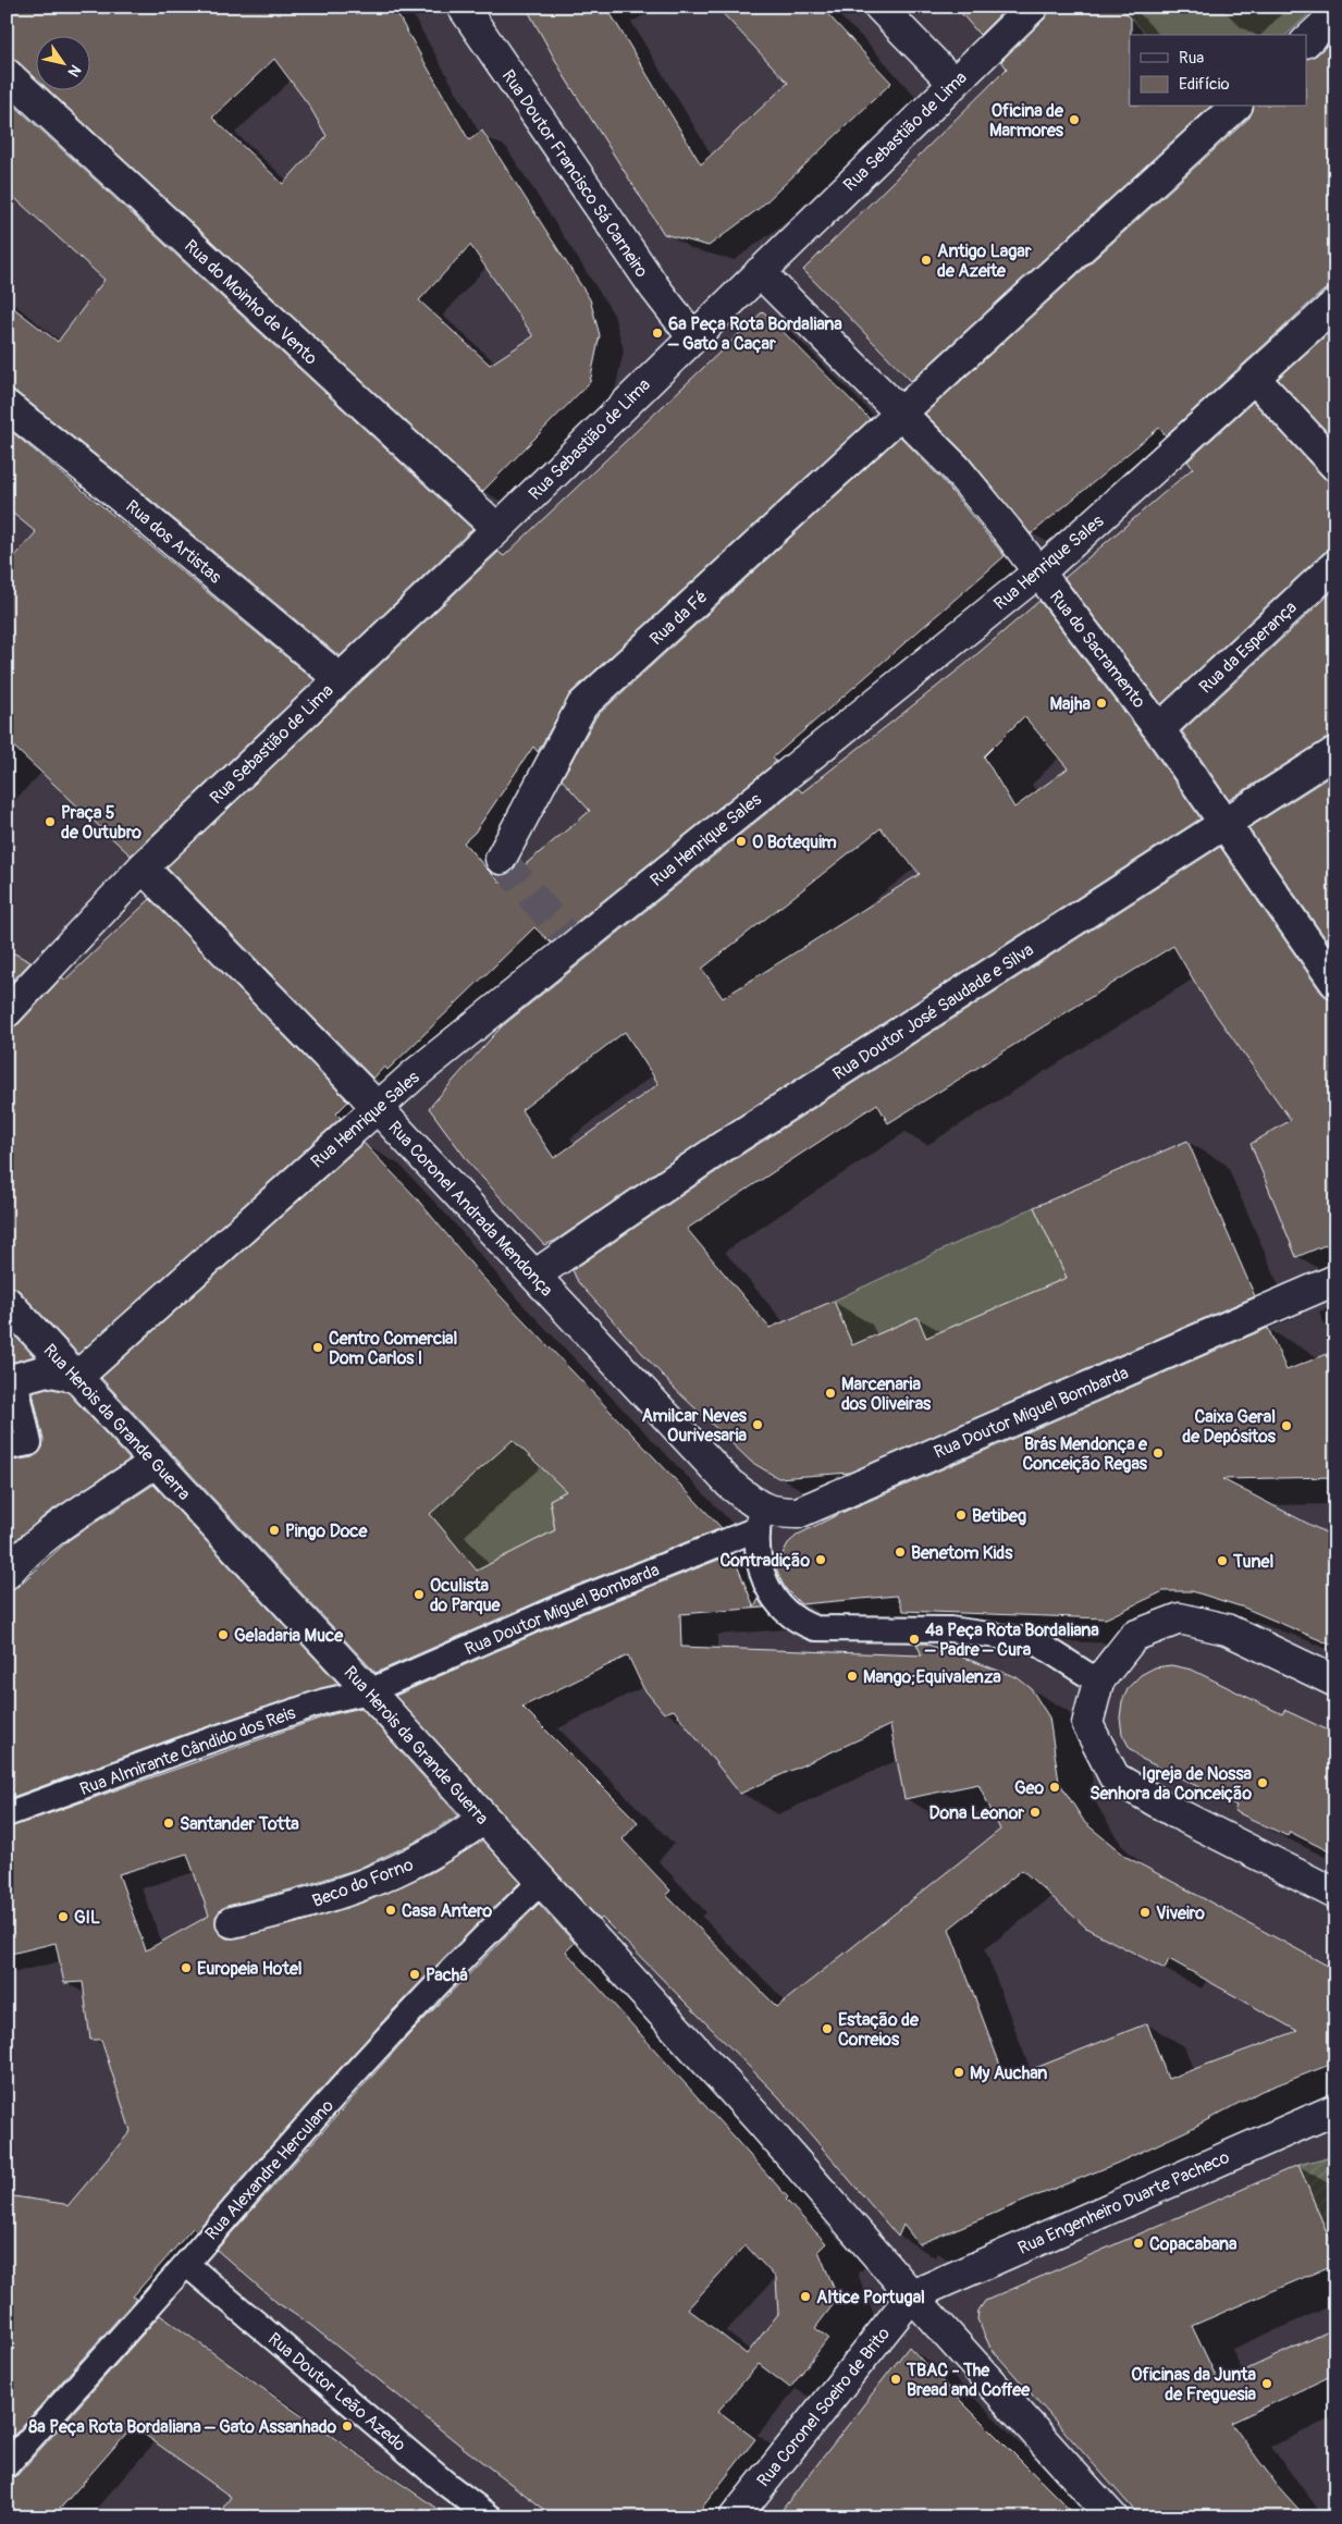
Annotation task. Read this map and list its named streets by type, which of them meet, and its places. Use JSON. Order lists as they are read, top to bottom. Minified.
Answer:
{"streets":{"street":["Rua Sebastião de Lima","Rua Doutor Francisco Sá Carneiro","Rua do Moinho de Vento","Rua dos Artistas","Rua Henrique Sales","Rua da Fé","Rua da Esperança","Rua do Sacramento","Rua Doutor José Saudade e Silva","Rua Coronel Andrada Mendonça","Rua Doutor Miguel Bombarda","Rua Herois da Grande Guerra","Rua Almirante Cândido dos Reis","Beco do Forno","Rua Alexandre Herculano","Rua Engenheiro Duarte Pacheco","Rua Doutor Leão Azedo","Rua Coronel Soeiro de Brito"]},"crossings":[["Rua Sebastião de Lima","Rua Doutor Francisco Sá Carneiro"],["Rua Sebastião de Lima","Rua do Moinho de Vento"],["Rua Sebastião de Lima","Rua dos Artistas"],["Rua Sebastião de Lima","Rua do Sacramento"],["Rua Sebastião de Lima","Rua Coronel Andrada Mendonça"],["Rua Henrique Sales","Rua do Sacramento"],["Rua Henrique Sales","Rua Coronel Andrada Mendonça"],["Rua Henrique Sales","Rua Herois da Grande Guerra"],["Rua da Fé","Rua do Sacramento"],["Rua da Esperança","Rua do Sacramento"],["Rua do Sacramento","Rua Doutor José Saudade e Silva"],["Rua Doutor José Saudade e Silva","Rua Coronel Andrada Mendonça"],["Rua Coronel Andrada Mendonça","Rua Doutor Miguel Bombarda"],["Rua Doutor Miguel Bombarda","Rua Herois da Grande Guerra"],["Rua Doutor Miguel Bombarda","Rua Almirante Cândido dos Reis"],["Rua Herois da Grande Guerra","Rua Almirante Cândido dos Reis"],["Rua Herois da Grande Guerra","Beco do Forno"],["Rua Herois da Grande Guerra","Rua Alexandre Herculano"],["Rua Herois da Grande Guerra","Rua Engenheiro Duarte Pacheco"],["Rua Herois da Grande Guerra","Rua Coronel Soeiro de Brito"],["Rua Alexandre Herculano","Rua Doutor Leão Azedo"],["Rua Engenheiro Duarte Pacheco","Rua Coronel Soeiro de Brito"]],"places":["Oficina de Marmores","Antigo Lagar de Azeite","6ª Peça Rota Bordaliana – Gato a Caçar","Majha","Praça 5 de Outubro","O Botequim","Centro Comercial Dom Carlos I","Marcenaria dos Oliveiras","Amilcar Neves Ourivesaria","Caixa Geral de Depósitos","Brás Mendonça e Conceição Regas","Betibeg","Pingo Doce","Benetom Kids","Contradição","Tunel","Oculista do Parque","Geladaria Muce","4ª Peça Rota Bordaliana – Padre – Cura","Mango;Equivalenza","Igreja de Nossa Senhora da Conceição","Geo","Dona Leonor","Santander Totta","Casa Antero","Viveiro","GIL","Europeia Hotel","Pachá","Estação de Correios","My Auchan","Copacabana","Altice Portugal","TBAC - The Bread and Coffee","Oficinas da Junta de Freguesia","8ª Peça Rota Bordaliana – Gato Assanhado"],"legend":["Rua","Edifício"],"north":"bottom right"}
